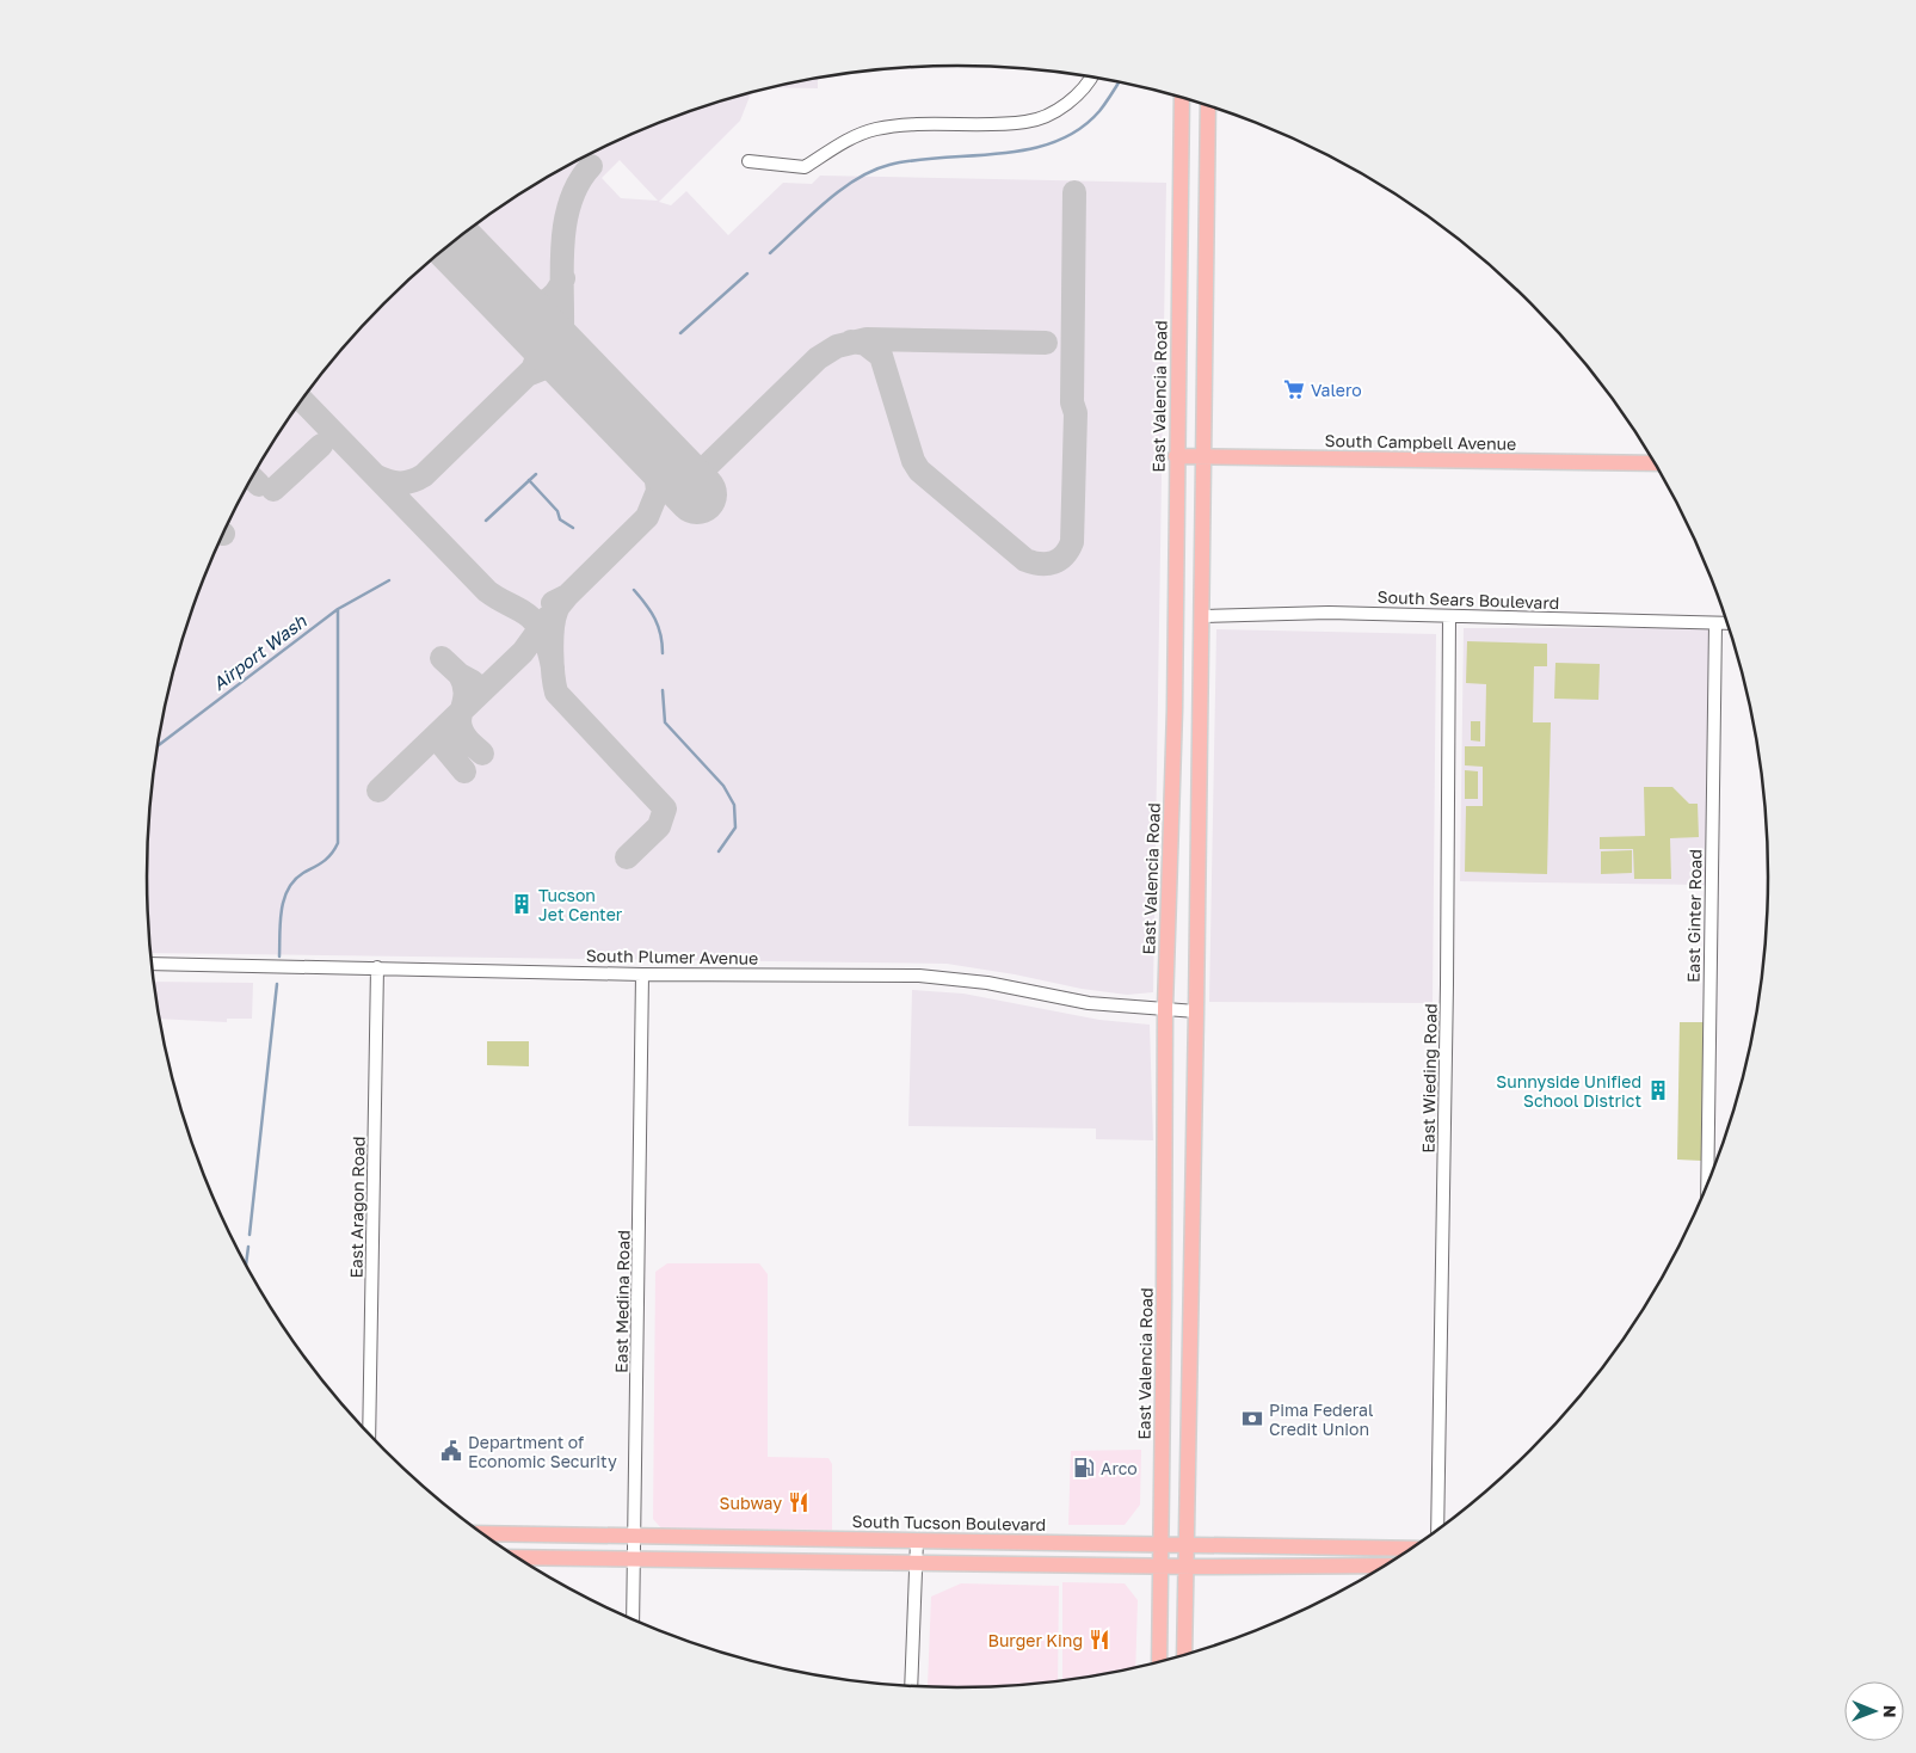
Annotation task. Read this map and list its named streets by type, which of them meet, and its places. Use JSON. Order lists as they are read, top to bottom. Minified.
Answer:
{"streets":{"main road":["East Valencia Road","South Campbell Avenue","South Tucson Boulevard"],"street":["South Sears Boulevard","East Ginter Road","South Plumer Avenue","East Wieding Road","East Aragon Road","East Medina Road"]},"crossings":[["East Valencia Road","South Campbell Avenue"],["East Valencia Road","South Plumer Avenue"],["East Valencia Road","South Tucson Boulevard"],["South Sears Boulevard","East Ginter Road"],["South Sears Boulevard","East Wieding Road"],["South Plumer Avenue","East Aragon Road"],["South Plumer Avenue","East Medina Road"],["East Medina Road","South Tucson Boulevard"]],"water":["Airport Wash"],"places":{"supermarket":["Valero"],"building":["Tucson Jet Center","Sunnyside Unified School District"],"bank":["Pima Federal Credit Union"],"public building":["Department of Economic Security"],"fuel station":["Arco"],"restaurant":["Subway","Burger King"]},"north":"right"}
